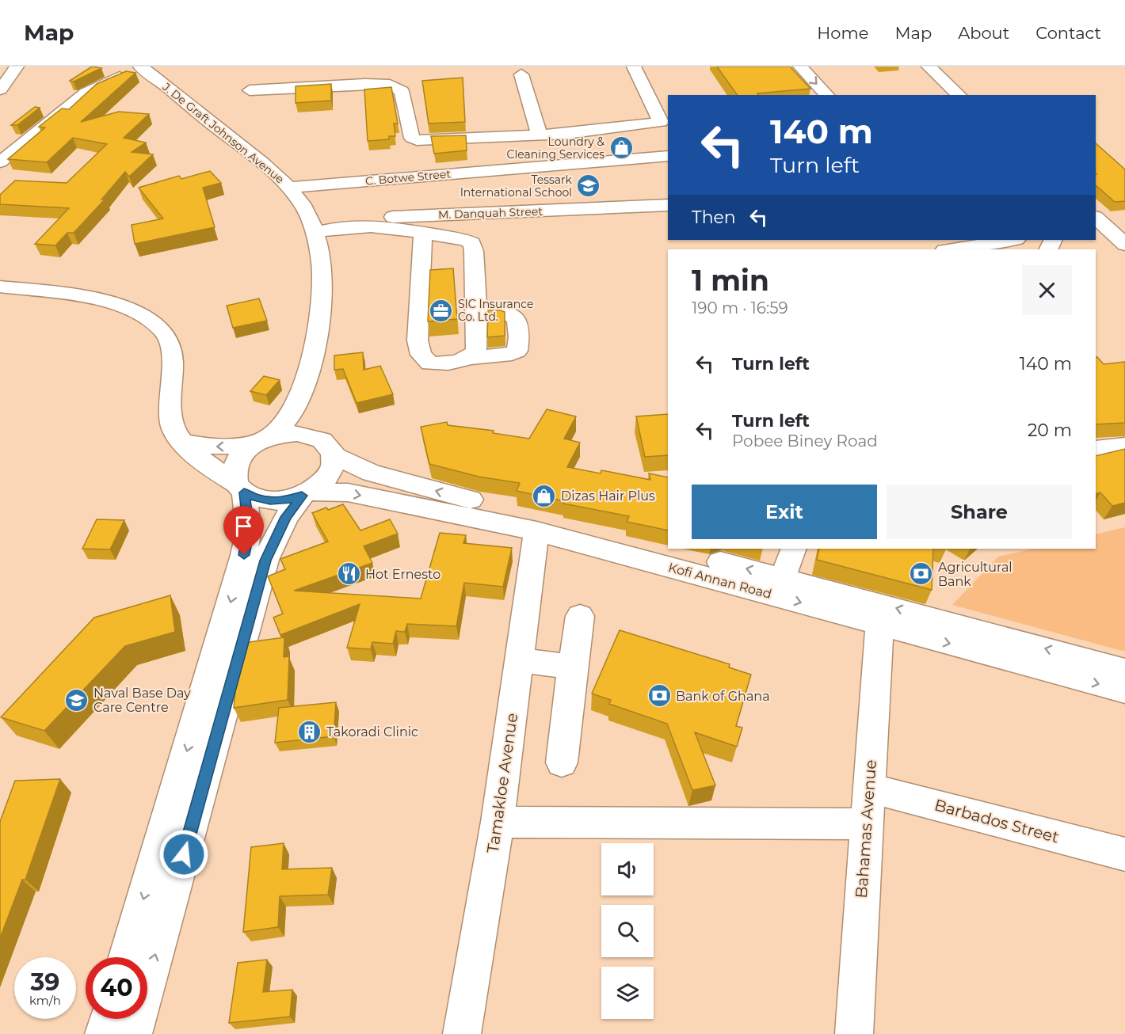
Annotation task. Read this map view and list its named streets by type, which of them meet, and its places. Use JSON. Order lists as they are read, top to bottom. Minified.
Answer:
{"streets":{"street":["J. De Graft Johnson Avenue","C. Botwe Street","M. Danquah Street","Kofi Annan Road","Tamakloe Avenue","Barbados Street","Bahamas Avenue"]},"crossings":[["J. De Graft Johnson Avenue","C. Botwe Street"],["J. De Graft Johnson Avenue","M. Danquah Street"],["J. De Graft Johnson Avenue","Kofi Annan Road"],["Kofi Annan Road","Tamakloe Avenue"],["Kofi Annan Road","Bahamas Avenue"],["Barbados Street","Bahamas Avenue"]],"places":{"shop":["Loundry & Cleaning Services","Dizas Hair Plus"],"school or university":["Tessark International School","Naval Base Day Care Centre"],"office":["SIC Insurance Co. Ltd."],"restaurant":["Hot Ernesto"],"bank":["Agricultural Bank","Bank of Ghana"],"building":["Takoradi Clinic"]},"page":{"header":"Map","nav":["Home","Map","About","Contact"],"turn":["140 m","Turn left"],"then":"Then","heading":["1 min","190 m · 16:59"],"list":[{"name":"Turn left","value":"140 m"},{"name":"Turn left","note":"Pobee Biney Road","value":"20 m"}],"buttons":["Exit","Share"],"speed":"39 km/h","limit":"40"}}
